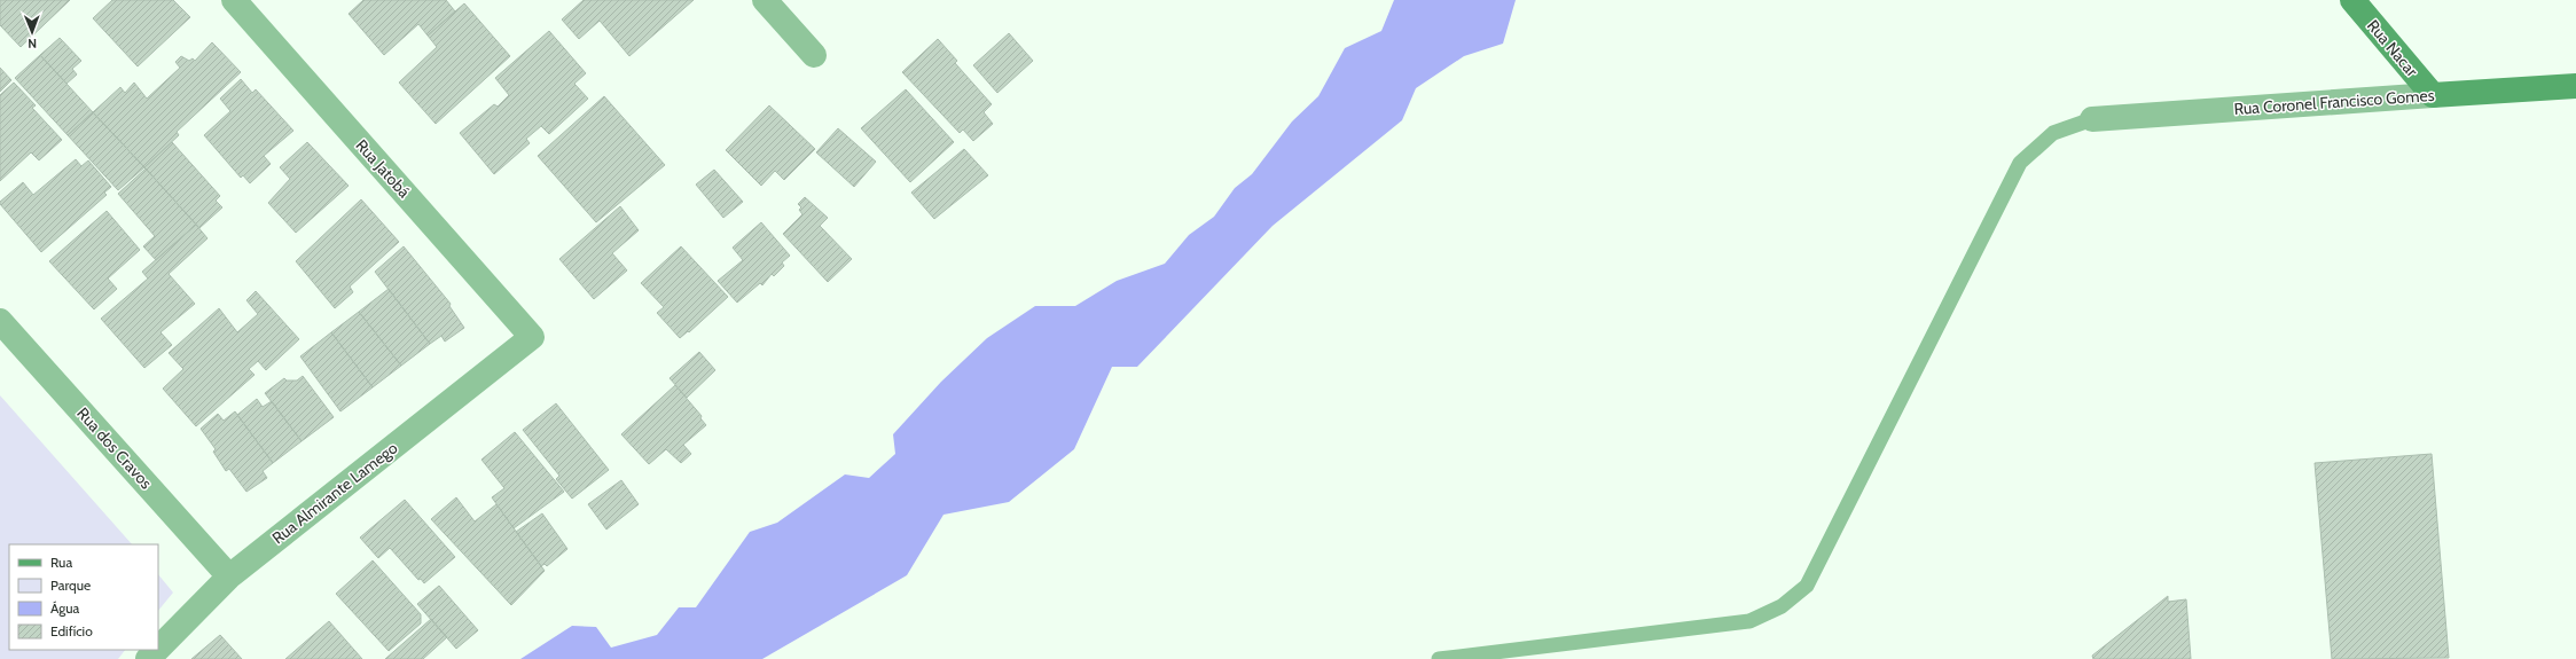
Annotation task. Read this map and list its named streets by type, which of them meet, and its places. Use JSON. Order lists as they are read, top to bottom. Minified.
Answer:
{"streets":{"main road":["Rua Nacar","Rua Coronel Francisco Gomes"],"street":["Rua Jatobá","Rua dos Cravos","Rua Almirante Lamego"]},"crossings":[["Rua Nacar","Rua Coronel Francisco Gomes"],["Rua Jatobá","Rua Almirante Lamego"],["Rua dos Cravos","Rua Almirante Lamego"]],"legend":["Rua","Parque","Água","Edifício"],"north":"bottom"}
